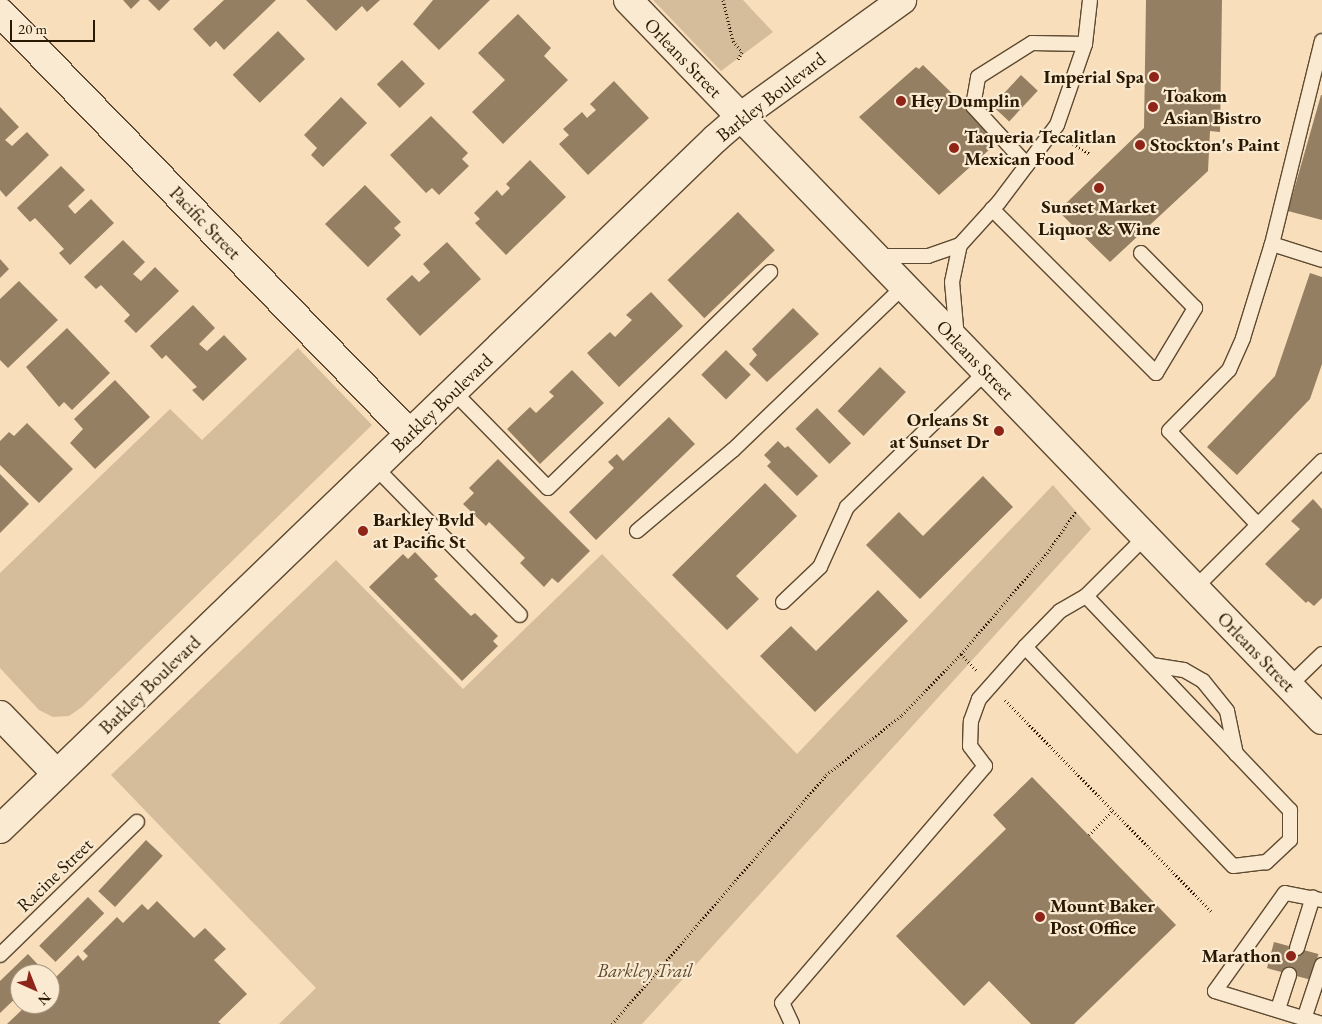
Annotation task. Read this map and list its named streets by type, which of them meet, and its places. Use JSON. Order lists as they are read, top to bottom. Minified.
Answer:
{"streets":{"main road":["Orleans Street","Barkley Boulevard","Pacific Street"],"lane":["Racine Street"]},"crossings":[["Orleans Street","Barkley Boulevard"],["Barkley Boulevard","Pacific Street"]],"parks":["Barkley Trail"],"places":["Imperial Spa","Hey Dumplin","Toakom Asian Bistro","Stockton's Paint","Taqueria Tecalitlan Mexican Food","Sunset Market Liquor & Wine","Orleans St at Sunset Dr","Barkley Bvld at Pacific St","Mount Baker Post Office","Marathon"],"scale_bar":"20 m","north":"bottom right"}
